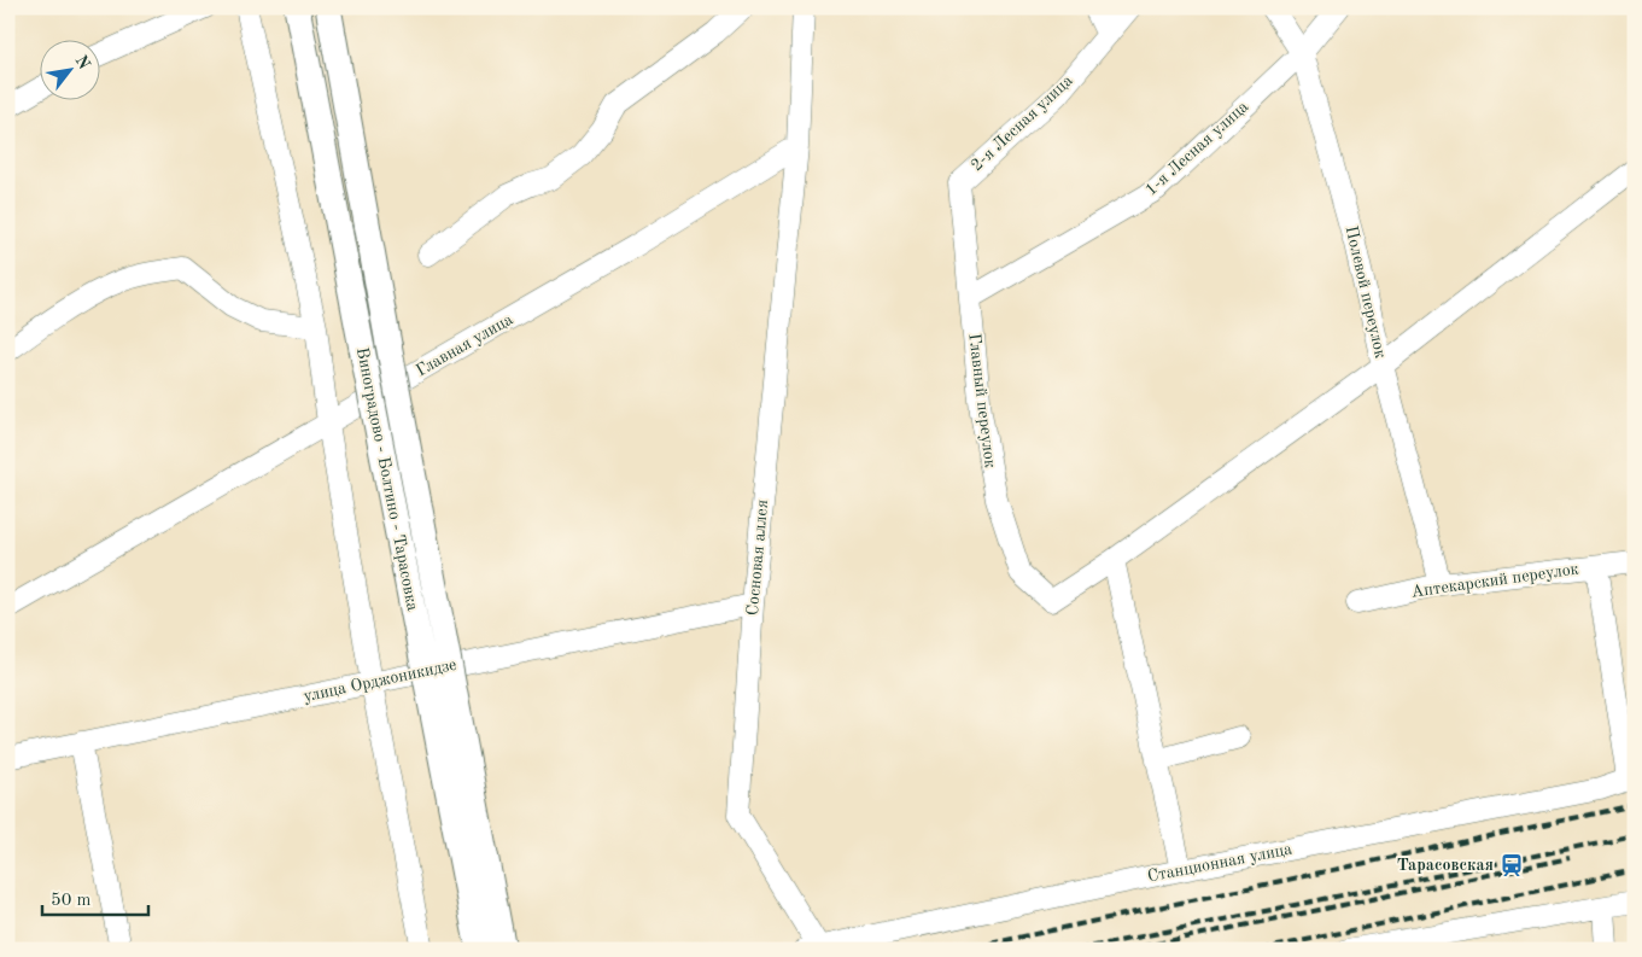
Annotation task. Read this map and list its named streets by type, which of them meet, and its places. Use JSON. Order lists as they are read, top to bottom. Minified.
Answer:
{"streets":{"main road":["Виноградово - Болтино - Тарасовка"],"street":["2-я Лесная улица","1-я Лесная улица","Полевой переулок","Главная улица","Главный переулок","Сосновая аллея","Аптекарский переулок","улица Орджоникидзе","Станционная улица"]},"crossings":[["2-я Лесная улица","Главный переулок"],["1-я Лесная улица","Полевой переулок"],["1-я Лесная улица","Главный переулок"],["Полевой переулок","Аптекарский переулок"],["Главная улица","Сосновая аллея"],["Сосновая аллея","улица Орджоникидзе"],["Сосновая аллея","Станционная улица"]],"places":{"station":["Тарасовская"]},"scale_bar":"50 m","north":"top right"}
